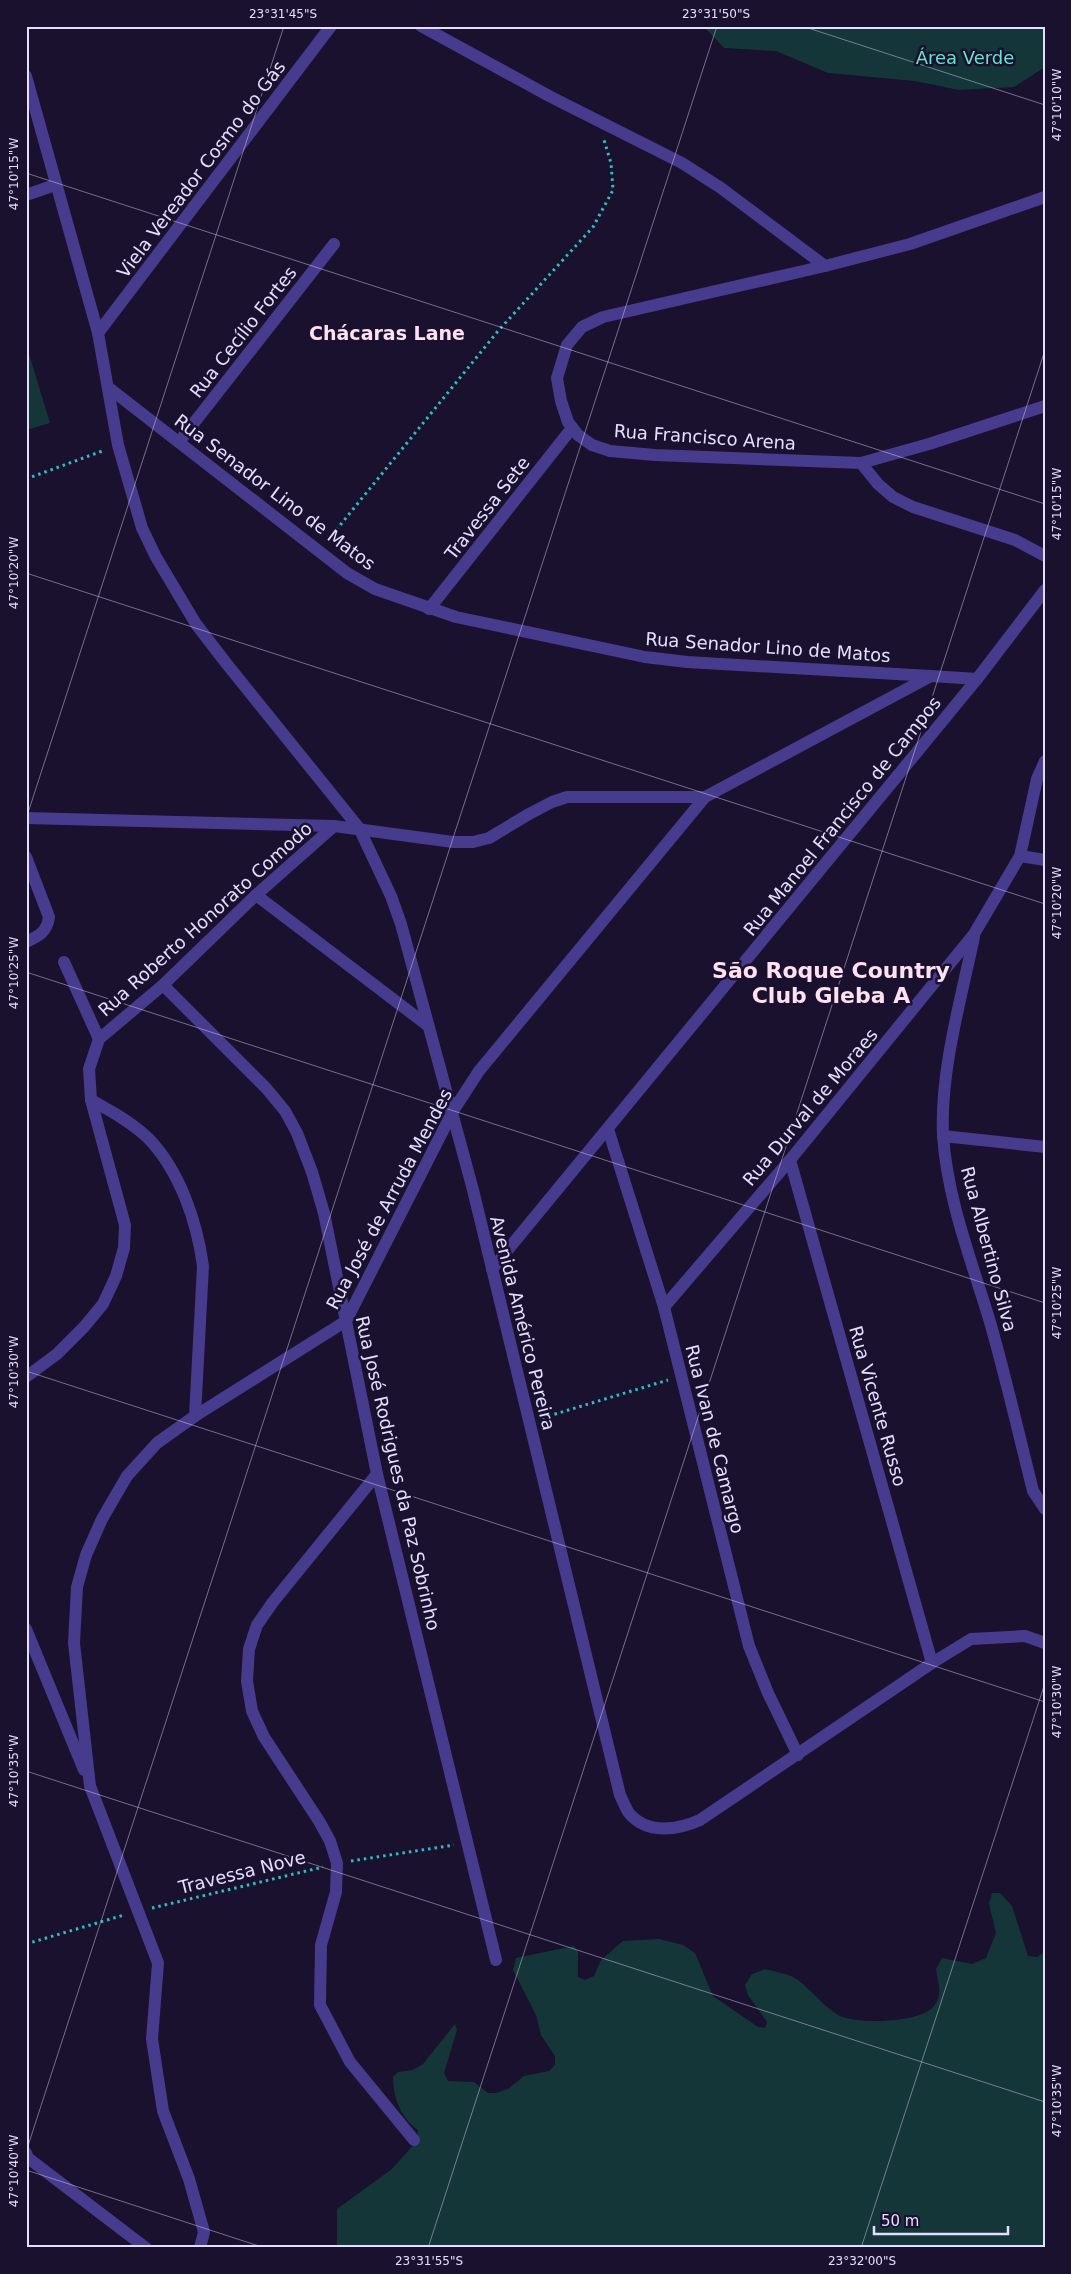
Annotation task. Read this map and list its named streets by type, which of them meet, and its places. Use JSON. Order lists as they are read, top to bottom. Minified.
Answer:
{"streets":{"street":["Viela Vereador Cosmo do Gás","Rua Cecílio Fortes","Rua Francisco Arena","Rua Senador Lino de Matos","Travessa Sete","Rua Manoel Francisco de Campos","Rua Roberto Honorato Comodo","Rua Durval de Moraes","Rua José de Arruda Mendes","Rua Albertino Silva","Avenida Américo Pereira","Rua Vicente Russo","Rua Ivan de Camargo","Rua José Rodrigues da Paz Sobrinho"],"path":["Travessa Nove"]},"crossings":[["Viela Vereador Cosmo do Gás","Avenida Américo Pereira"],["Rua Cecílio Fortes","Rua Senador Lino de Matos"],["Rua Francisco Arena","Travessa Sete"],["Rua Senador Lino de Matos","Travessa Sete"],["Rua Senador Lino de Matos","Rua José de Arruda Mendes"],["Rua Senador Lino de Matos","Avenida Américo Pereira"],["Rua Manoel Francisco de Campos","Avenida Américo Pereira"],["Rua Manoel Francisco de Campos","Rua Ivan de Camargo"],["Rua Roberto Honorato Comodo","Rua José de Arruda Mendes"],["Rua Roberto Honorato Comodo","Avenida Américo Pereira"],["Rua Roberto Honorato Comodo","Rua José Rodrigues da Paz Sobrinho"],["Rua Durval de Moraes","Rua Albertino Silva"],["Rua Durval de Moraes","Rua Vicente Russo"],["Rua Durval de Moraes","Rua Ivan de Camargo"],["Rua José de Arruda Mendes","Avenida Américo Pereira"],["Rua José de Arruda Mendes","Rua José Rodrigues da Paz Sobrinho"],["Rua José de Arruda Mendes","Travessa Nove"],["Avenida Américo Pereira","Rua Ivan de Camargo"],["Rua José Rodrigues da Paz Sobrinho","Travessa Nove"]],"districts":["Chácaras Lane","São Roque Country Club Gleba A"],"parks":["Área Verde"],"scale_bar":"50 m","coordinates":["23°31'45\"S","23°31'50\"S","47°10'10\"W","47°10'15\"W","47°10'20\"W","47°10'25\"W","47°10'30\"W","47°10'35\"W","47°10'40\"W","23°31'55\"S","23°32'00\"S"]}
